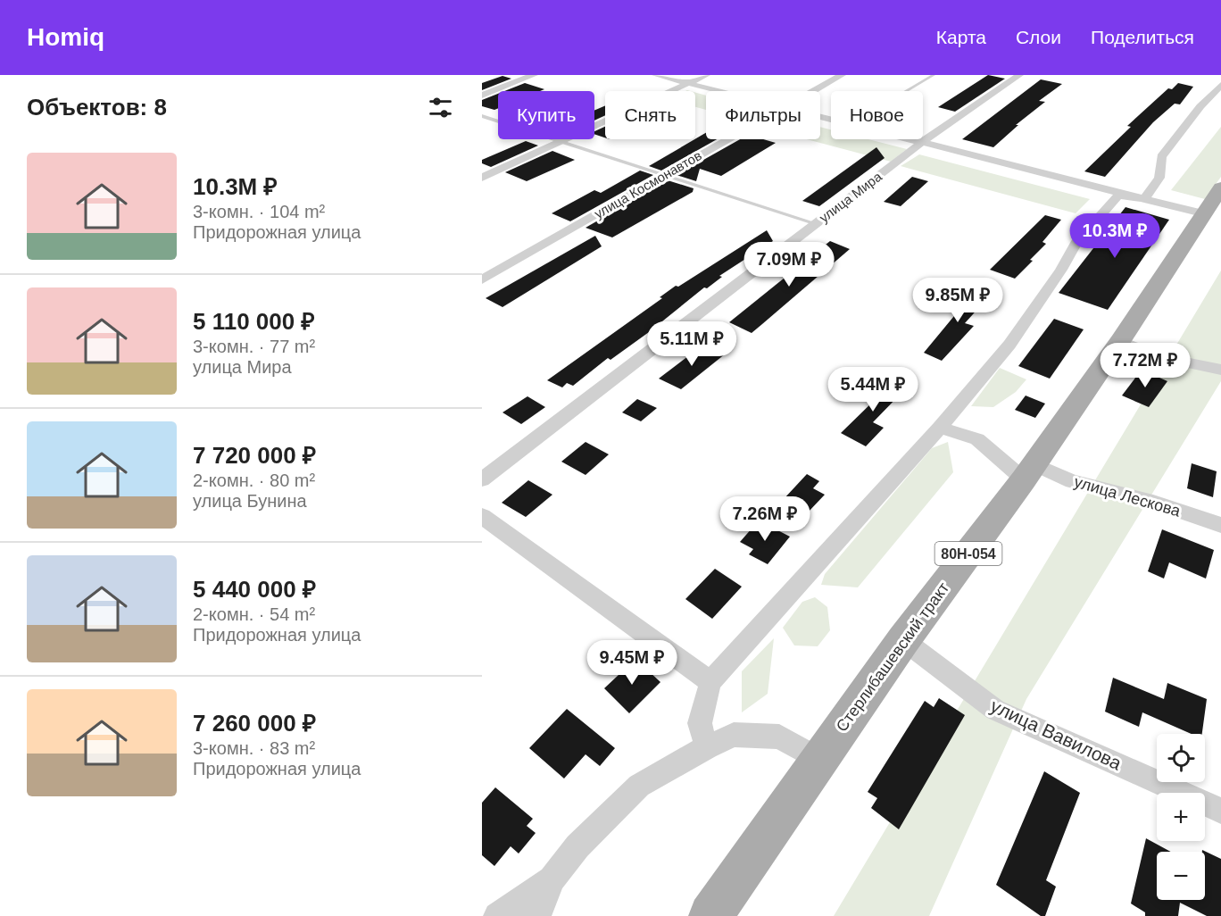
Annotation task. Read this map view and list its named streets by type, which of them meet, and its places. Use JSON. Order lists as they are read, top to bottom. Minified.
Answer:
{"streets":{"main road":["80Н-054","Стерлибашевский тракт"],"street":["улица Космонавтов","улица Мира","улица Лескова","улица Вавилова"]},"crossings":[["улица Лескова","Стерлибашевский тракт"],["Стерлибашевский тракт","улица Вавилова"]],"page":{"header":"Homiq","nav":["Карта","Слои","Поделиться"],"heading":"Объектов: 8","chip":["Купить","Снять","Фильтры","Новое"],"list":[{"name":"10.3M ₽","note":"3-комн. · 104 m² · Придорожная улица"},{"name":"5 110 000 ₽","note":"3-комн. · 77 m² · улица Мира"},{"name":"7 720 000 ₽","note":"2-комн. · 80 m² · улица Бунина"},{"name":"5 440 000 ₽","note":"2-комн. · 54 m² · Придорожная улица"},{"name":"7 260 000 ₽","note":"3-комн. · 83 m² · Придорожная улица"}],"price":["10.3M ₽","7.09M ₽","9.85M ₽","5.11M ₽","7.72M ₽","5.44M ₽","7.26M ₽","9.45M ₽"],"map_buttons":["+","−"]}}
